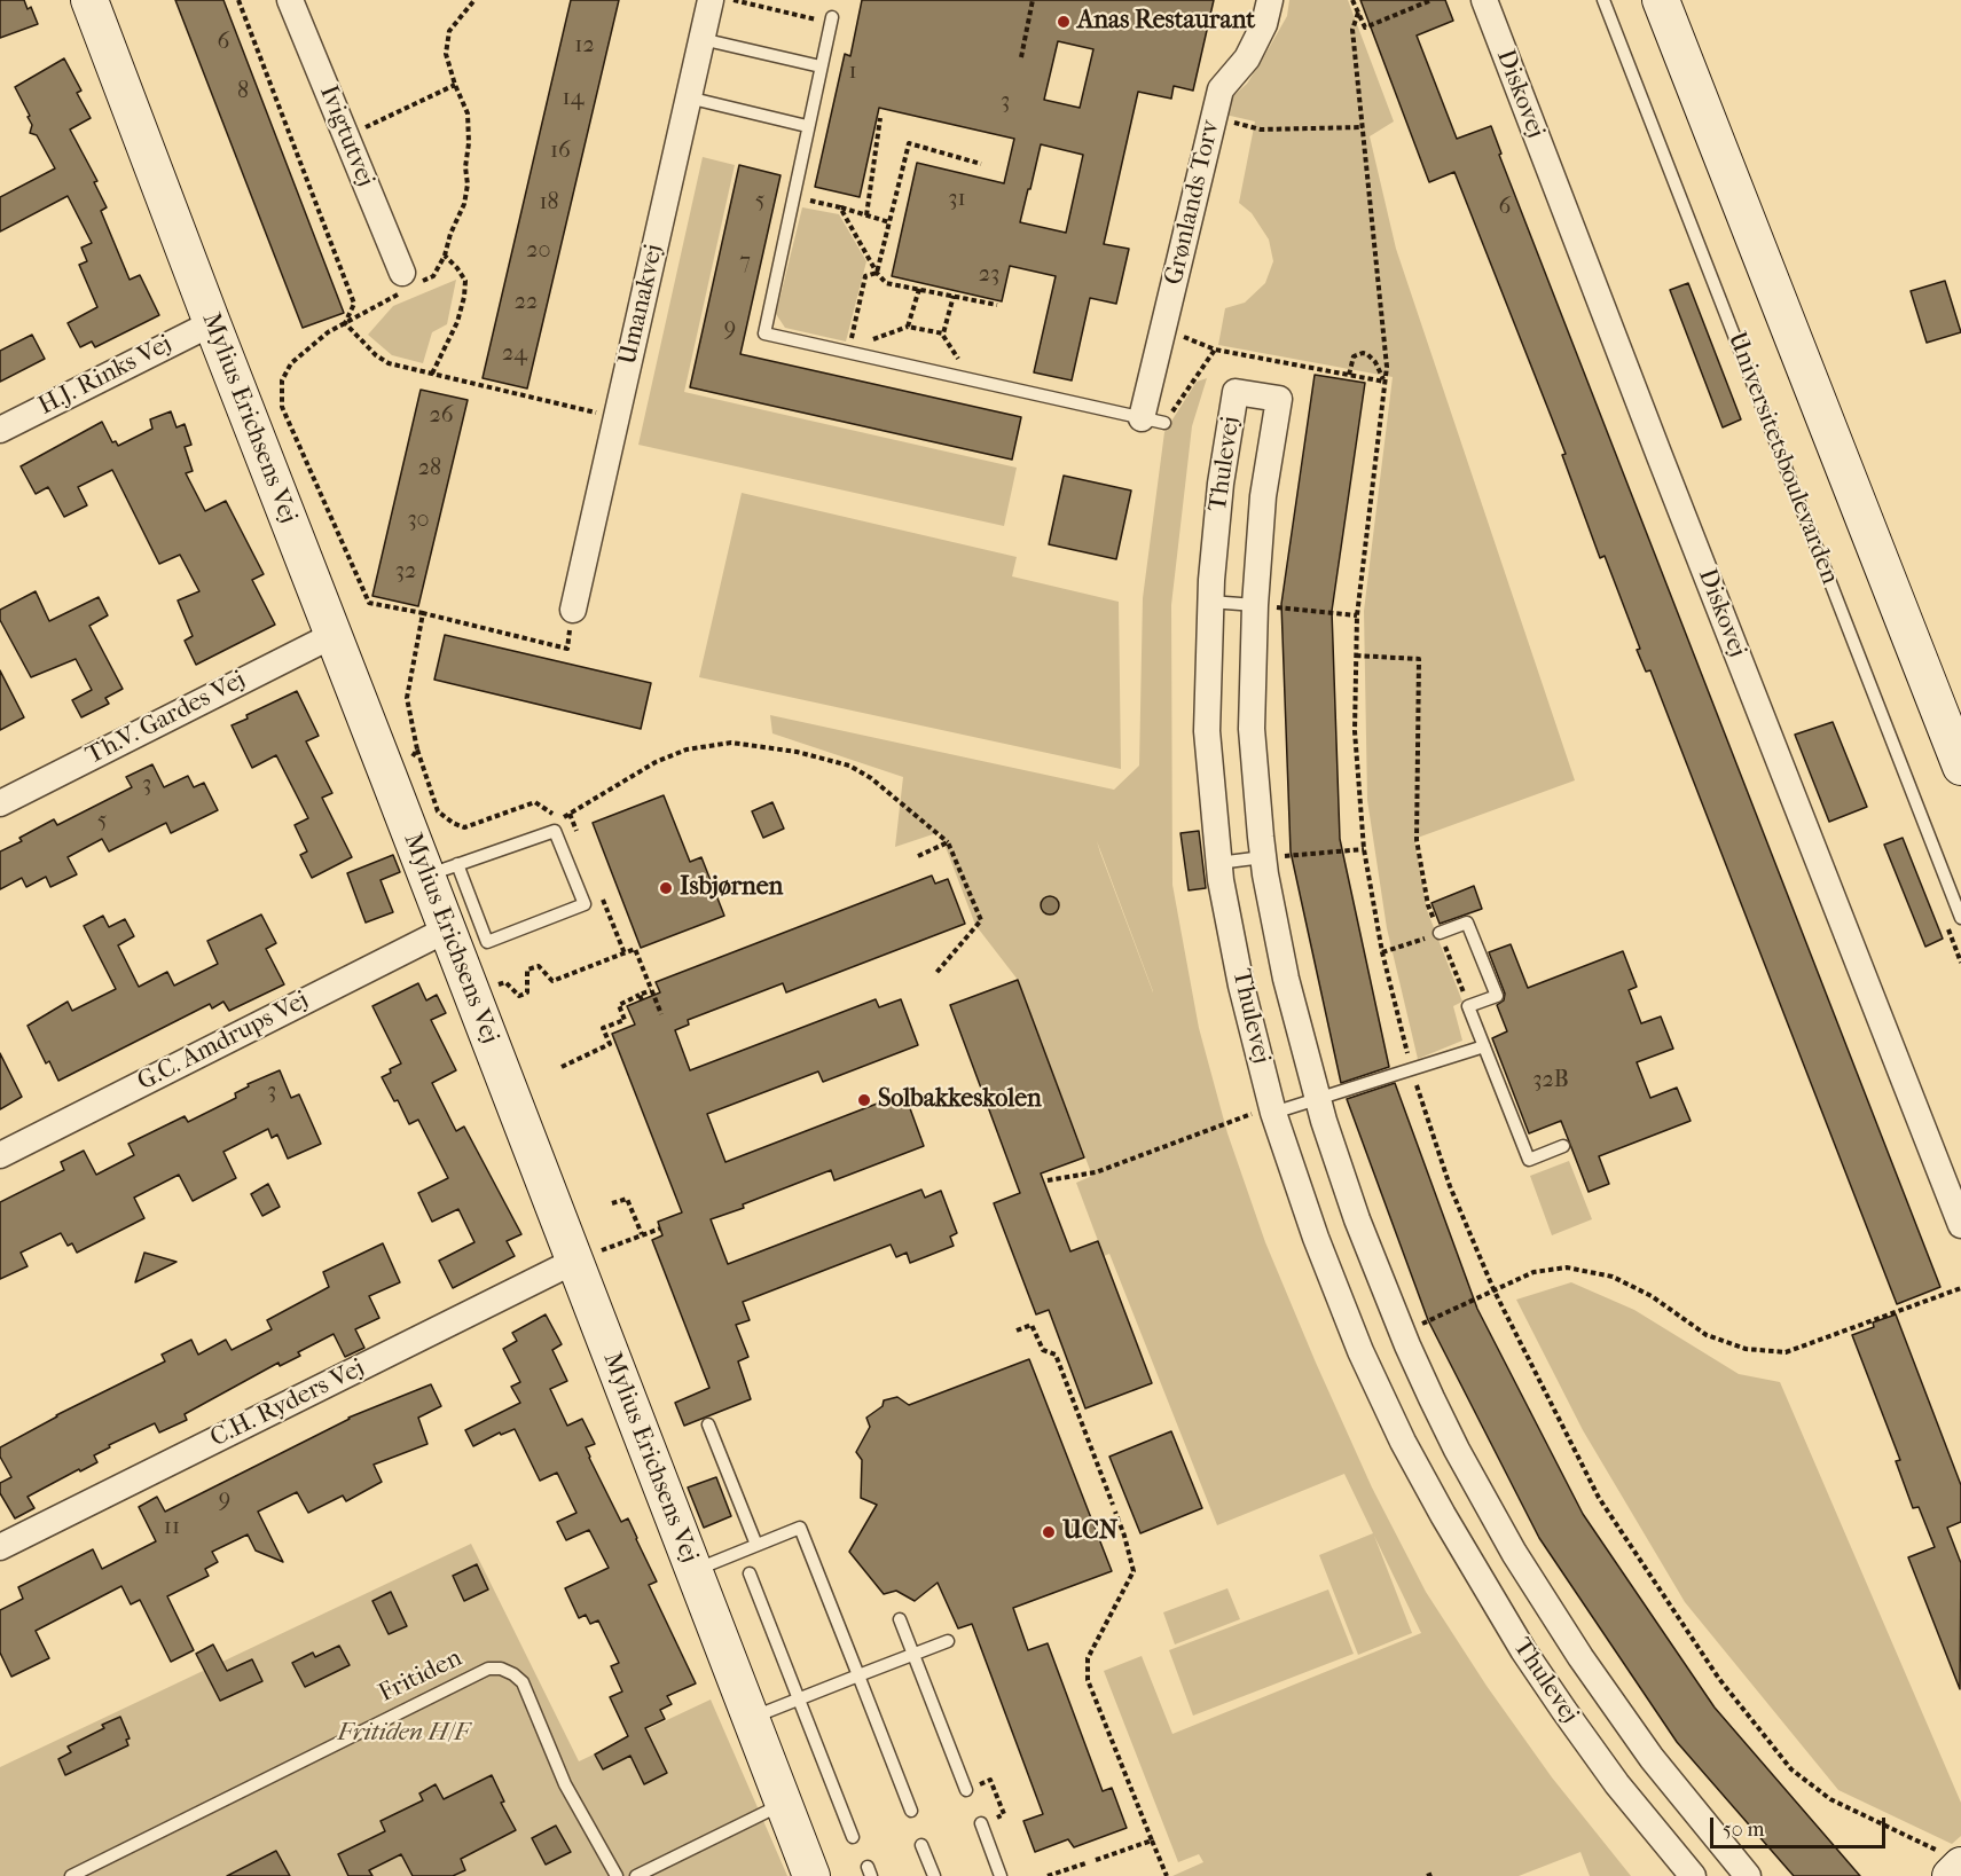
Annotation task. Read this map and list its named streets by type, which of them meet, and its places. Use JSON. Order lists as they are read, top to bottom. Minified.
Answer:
{"streets":{"street":["Diskovej","Ivigtutvej","Grønlands Torv","Umanakvej","H.J. Rinks Vej","Mylius Erichsens Vej","Universitetsboulevarden","Thulevej","Th.V. Gardes Vej","G.C. Amdrups Vej","C.H. Ryders Vej"],"lane":["Fritiden"]},"crossings":[["H.J. Rinks Vej","Mylius Erichsens Vej"],["Mylius Erichsens Vej","Th.V. Gardes Vej"],["Mylius Erichsens Vej","G.C. Amdrups Vej"],["Mylius Erichsens Vej","C.H. Ryders Vej"]],"parks":["Fritiden H/F"],"places":["Anas Restaurant","Isbjørnen","Solbakkeskolen","UCN"],"house_numbers":["6","12","1","8","14","3","16","31","5","18","6","20","7","23","22","9","24","26","28","30","32","3","5","32B","3","9","11"],"scale_bar":"50 m"}
